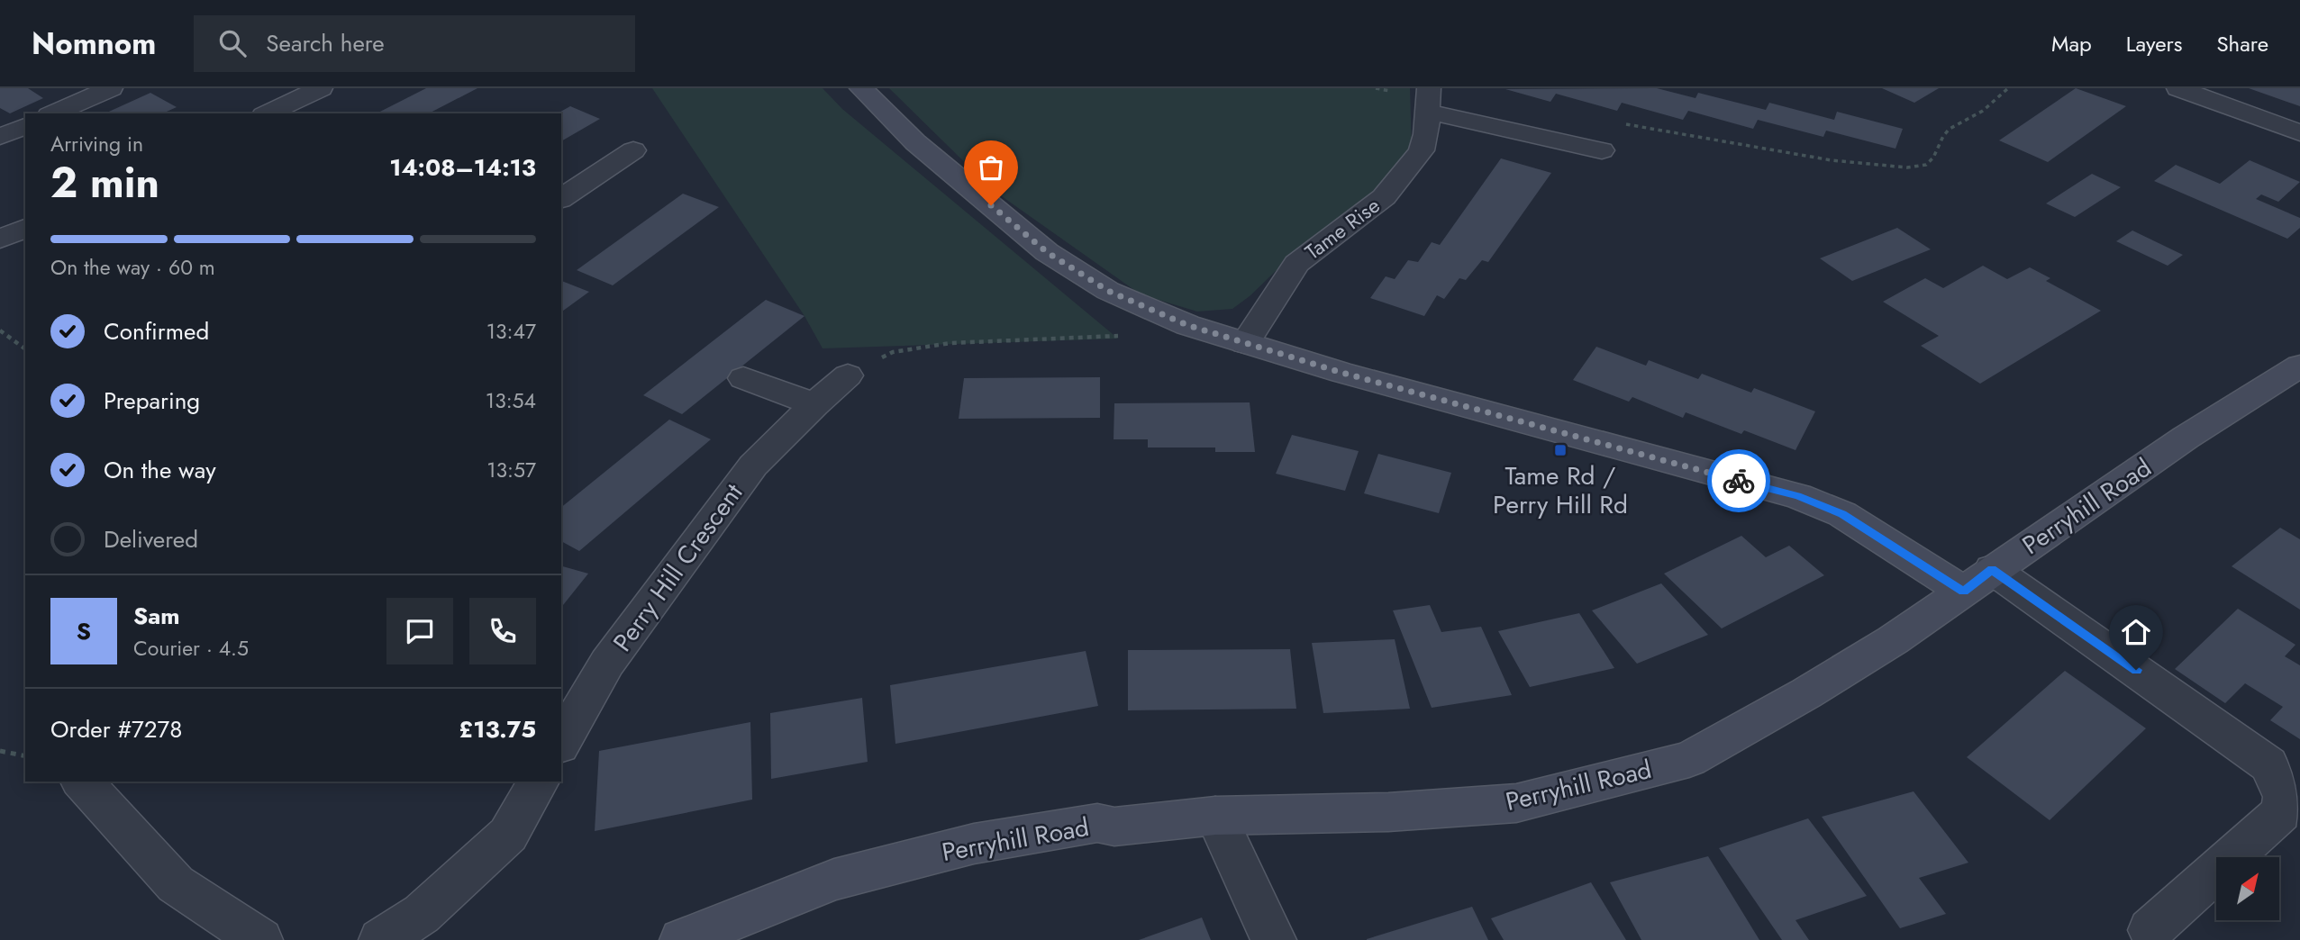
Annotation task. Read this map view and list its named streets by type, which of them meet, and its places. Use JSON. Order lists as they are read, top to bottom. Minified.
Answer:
{"streets":{"street":["Tame Rise","Perryhill Road","Perry Hill Crescent"]},"places":{"transit":["Tame Rd / Perry Hill Rd"]},"north":"top right","page":{"header":"Nomnom","search":"Search here","nav":["Map","Layers","Share"],"heading":["2 min","Arriving in","14:08–14:13"],"panel":["Sam","Courier · 4.5","Order #7278","£13.75"],"bar":"On the way · 60 m","list":[["Confirmed","13:47"],["Preparing","13:54"],["On the way","13:57"],"Delivered"],"round":"S"}}
